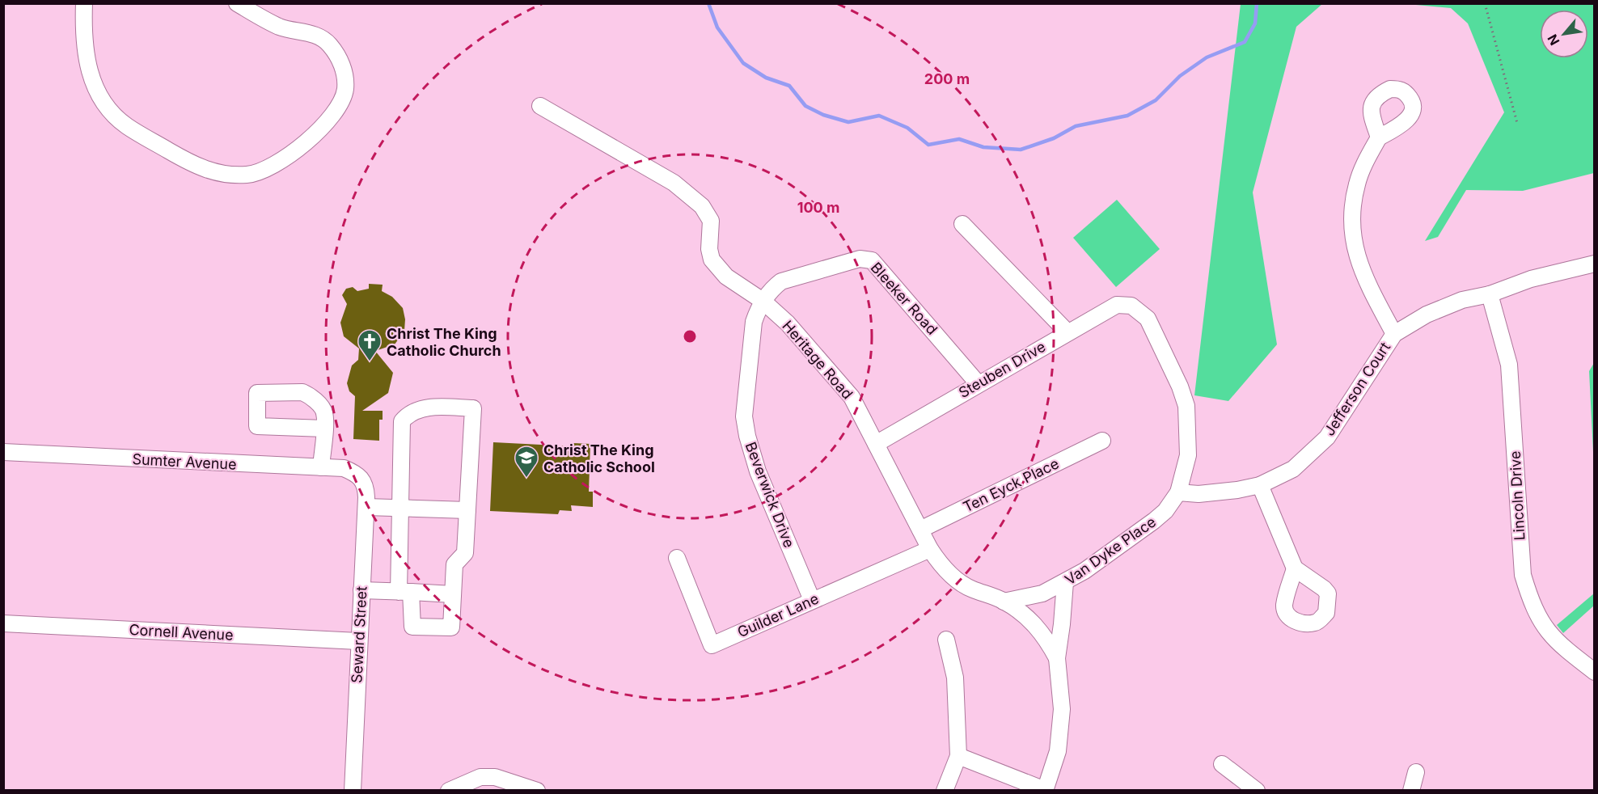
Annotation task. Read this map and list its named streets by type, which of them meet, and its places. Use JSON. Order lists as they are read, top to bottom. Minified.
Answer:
{"streets":{"street":["Bleeker Road","Heritage Road","Steuben Drive","Jefferson Court","Sumter Avenue","Ten Eyck Place","Beverwick Drive","Lincoln Drive","Van Dyke Place","Guilder Lane","Cornell Avenue","Seward Street"]},"crossings":[["Bleeker Road","Heritage Road"],["Bleeker Road","Steuben Drive"],["Bleeker Road","Beverwick Drive"],["Heritage Road","Steuben Drive"],["Heritage Road","Ten Eyck Place"],["Heritage Road","Beverwick Drive"],["Heritage Road","Van Dyke Place"],["Heritage Road","Guilder Lane"],["Steuben Drive","Van Dyke Place"],["Jefferson Court","Lincoln Drive"],["Jefferson Court","Van Dyke Place"],["Sumter Avenue","Seward Street"],["Beverwick Drive","Guilder Lane"],["Cornell Avenue","Seward Street"]],"places":{"church":["Christ The King Catholic Church"],"school or university":["Christ The King Catholic School"]},"north":"bottom left","rings":["200 m","100 m"]}
